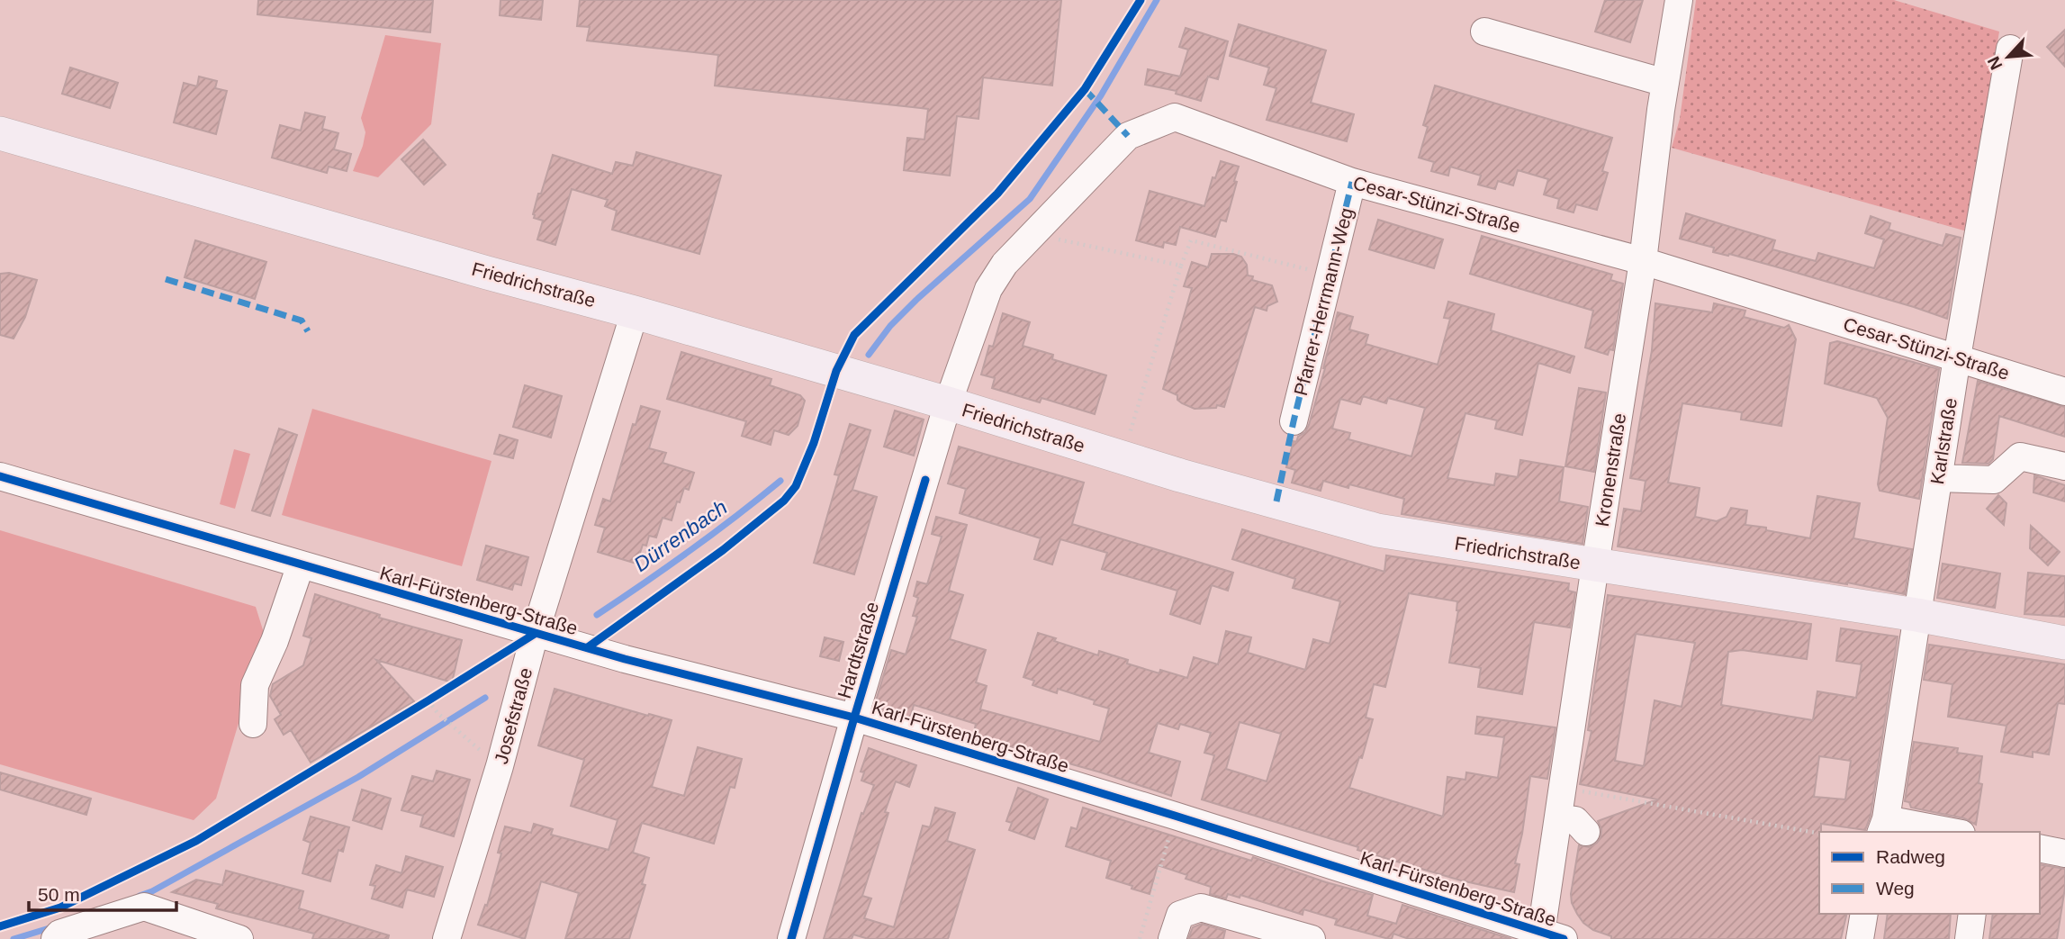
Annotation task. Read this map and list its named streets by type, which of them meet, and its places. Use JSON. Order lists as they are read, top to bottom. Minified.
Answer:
{"streets":{"main road":["Friedrichstraße"],"street":["Cesar-Stünzi-Straße","Pfarrer-Herrmann-Weg","Karlstraße","Kronenstraße","Karl-Fürstenberg-Straße","Hardtstraße","Josefstraße"]},"crossings":[["Cesar-Stünzi-Straße","Friedrichstraße"],["Cesar-Stünzi-Straße","Pfarrer-Herrmann-Weg"],["Cesar-Stünzi-Straße","Karlstraße"],["Cesar-Stünzi-Straße","Kronenstraße"],["Cesar-Stünzi-Straße","Hardtstraße"],["Friedrichstraße","Karlstraße"],["Friedrichstraße","Kronenstraße"],["Friedrichstraße","Hardtstraße"],["Friedrichstraße","Josefstraße"],["Kronenstraße","Karl-Fürstenberg-Straße"],["Karl-Fürstenberg-Straße","Hardtstraße"],["Karl-Fürstenberg-Straße","Josefstraße"]],"water":["Dürrenbach"],"legend":["Radweg","Weg"],"scale_bar":"50 m","north":"bottom left"}
